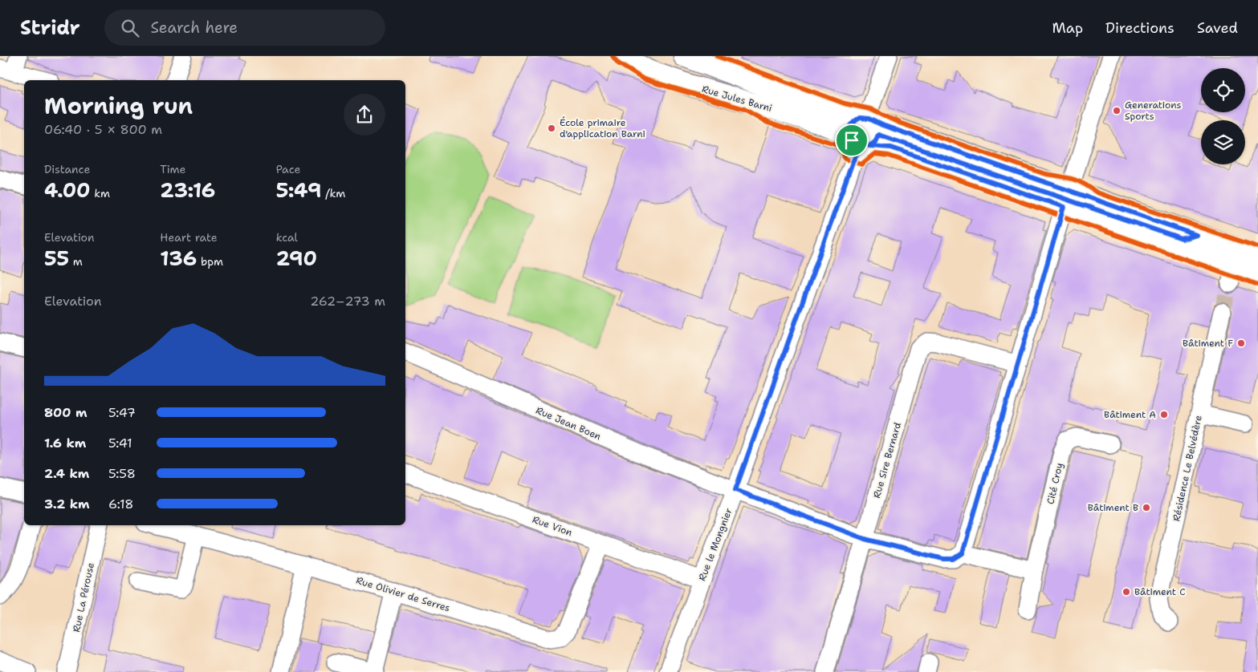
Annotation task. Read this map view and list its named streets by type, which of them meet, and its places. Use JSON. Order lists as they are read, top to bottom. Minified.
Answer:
{"streets":{"main road":["Rue Jules Barni"],"street":["Rue Jean Boen","Rue Sire Bernard","Résidence Le Belvédère","Cité Croy","Rue Vion","Rue le Mongnier","Rue Olivier de Serres","Rue La Pérouse"]},"crossings":[["Rue Jules Barni","Rue le Mongnier"],["Rue Jean Boen","Rue Sire Bernard"],["Rue Jean Boen","Rue le Mongnier"],["Rue Vion","Rue le Mongnier"],["Rue Vion","Rue Olivier de Serres"]],"places":["Generations Sports","École primaire d'application Barni","Bâtiment F","Bâtiment A","Bâtiment B","Bâtiment C"],"page":{"header":"Stridr","search":"Search here","nav":["Map","Directions","Saved"],"heading":["Morning run","06:40 · 5 × 800 m"],"stats":[["Distance","4.00 km"],["Time","23:16"],["Pace","5:49 /km"],["Elevation","55 m"],["Heart rate","136 bpm"],["kcal","290"]],"chart":["Elevation","262–273 m"],"list":[{"name":"800 m","note":"5:47"},{"name":"1.6 km","note":"5:41"},{"name":"2.4 km","note":"5:58"},{"name":"3.2 km","note":"6:18"}]}}
